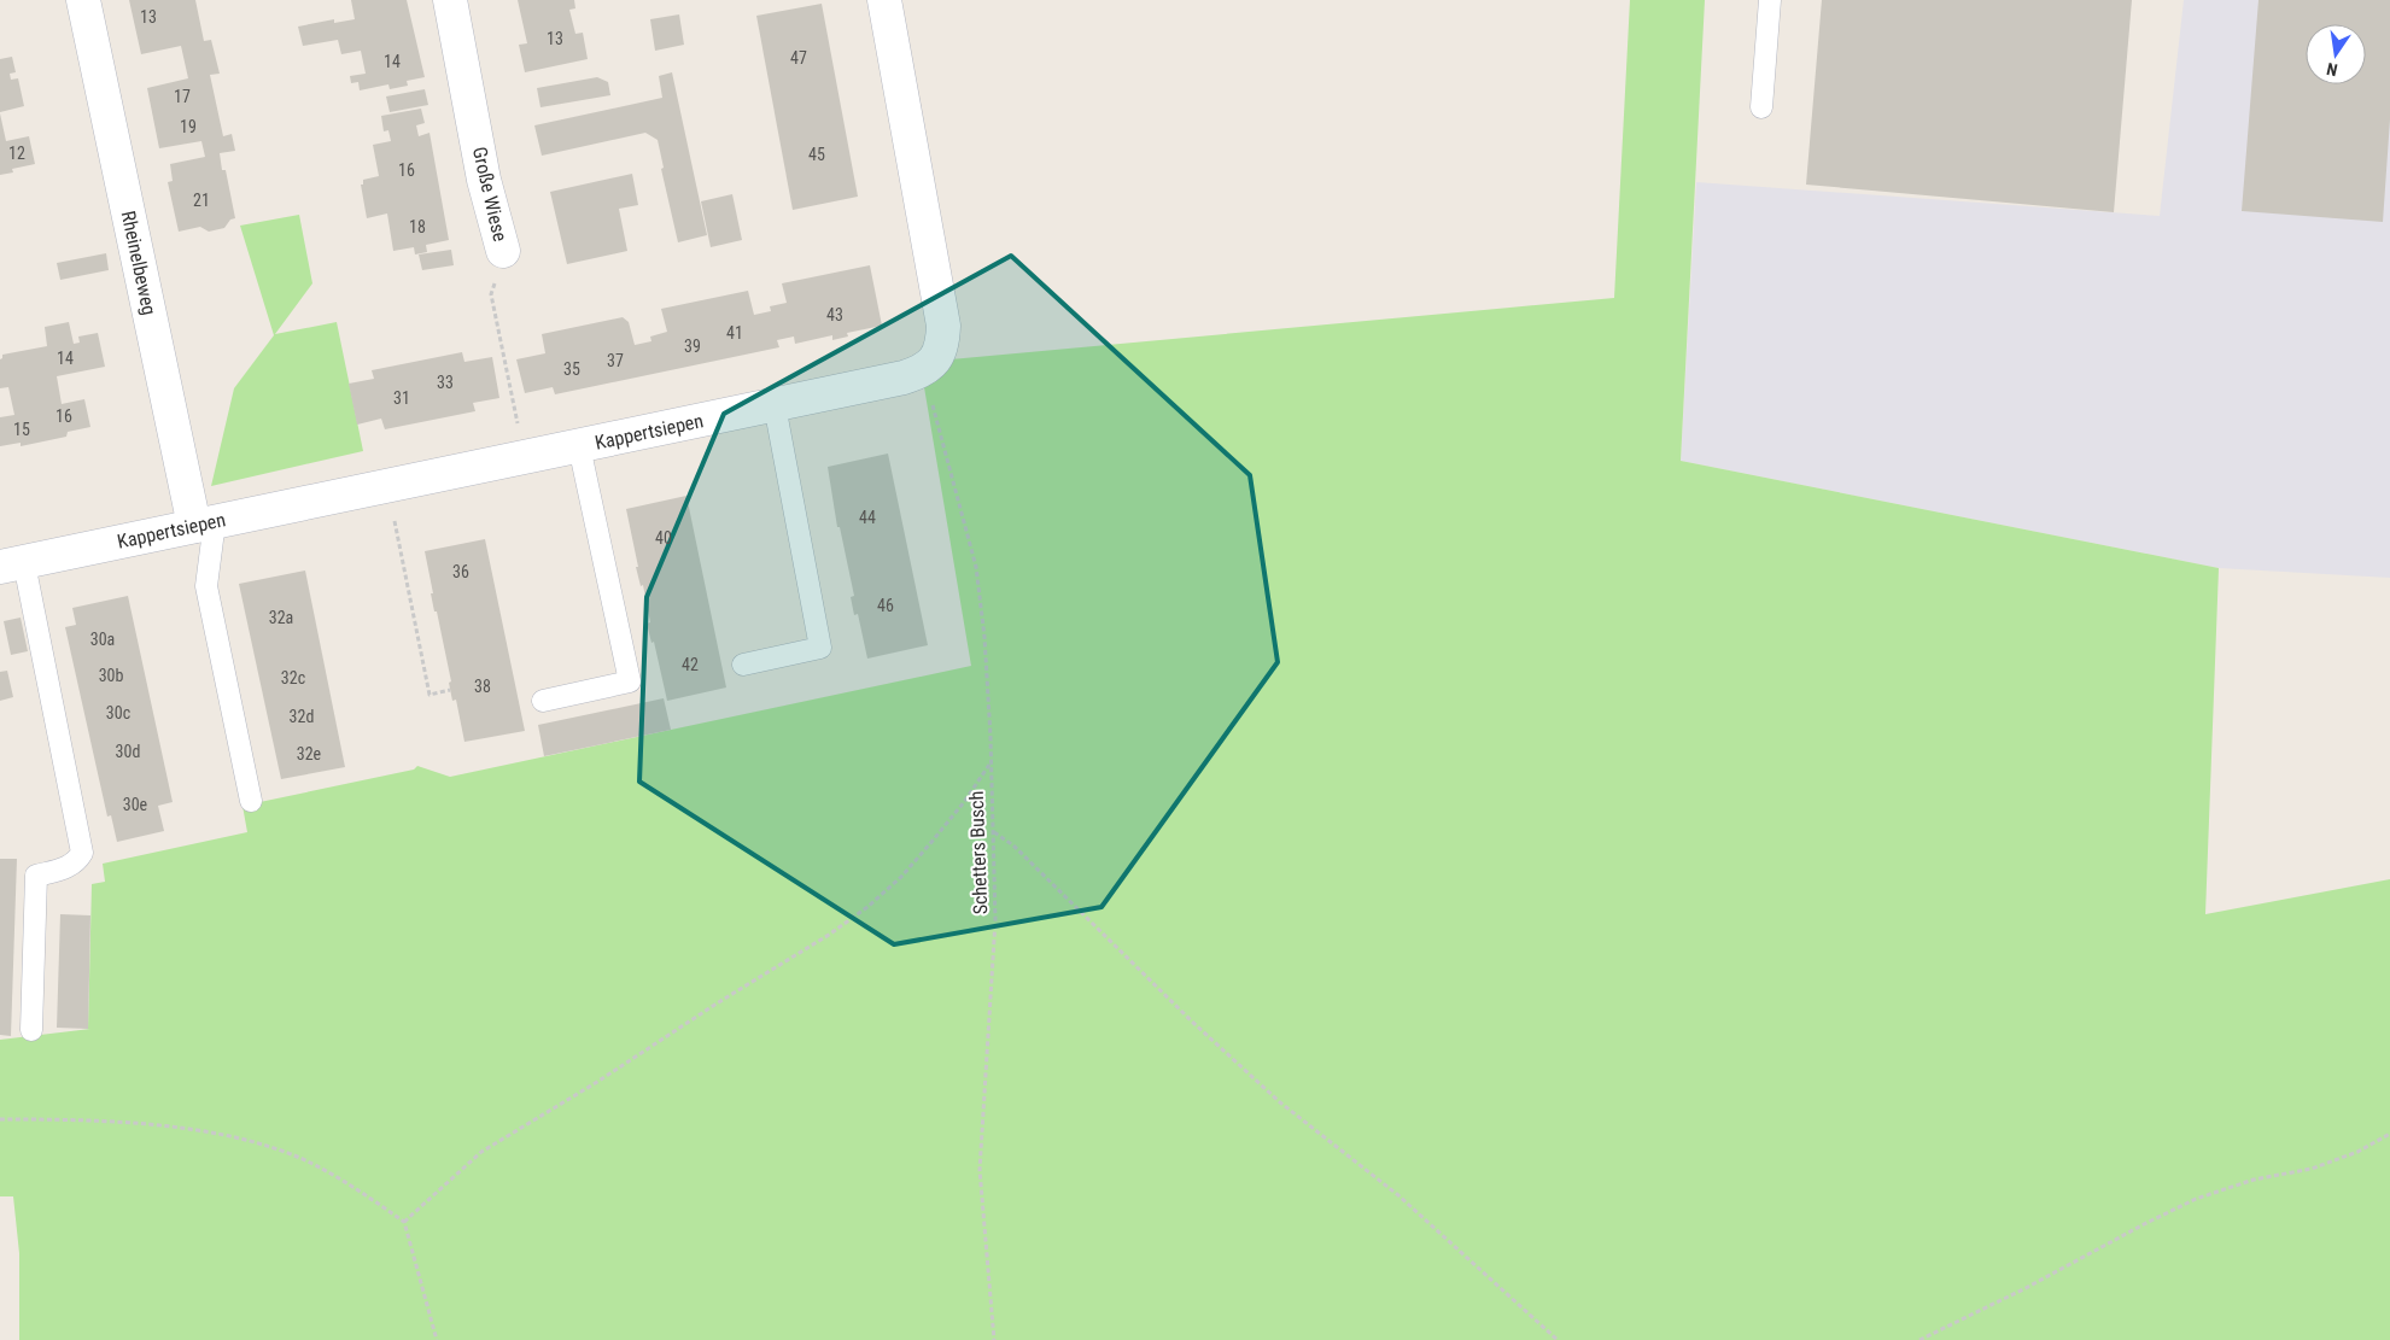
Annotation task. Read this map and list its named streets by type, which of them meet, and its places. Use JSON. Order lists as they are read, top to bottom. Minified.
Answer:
{"streets":{"street":["Große Wiese","Rheinelbeweg","Kappertsiepen"],"path":["Schetters Busch"]},"crossings":[["Große Wiese","Kappertsiepen"],["Rheinelbeweg","Kappertsiepen"],["Kappertsiepen","Schetters Busch"]],"house_numbers":["13","13","47","14","17","19","12","45","16","21","18","43","41","39","14","37","35","33","31","16","15","44","40","36","46","32a","30a","42","30b","32c","38","30c","32d","30d","32e","30e"],"north":"bottom"}
